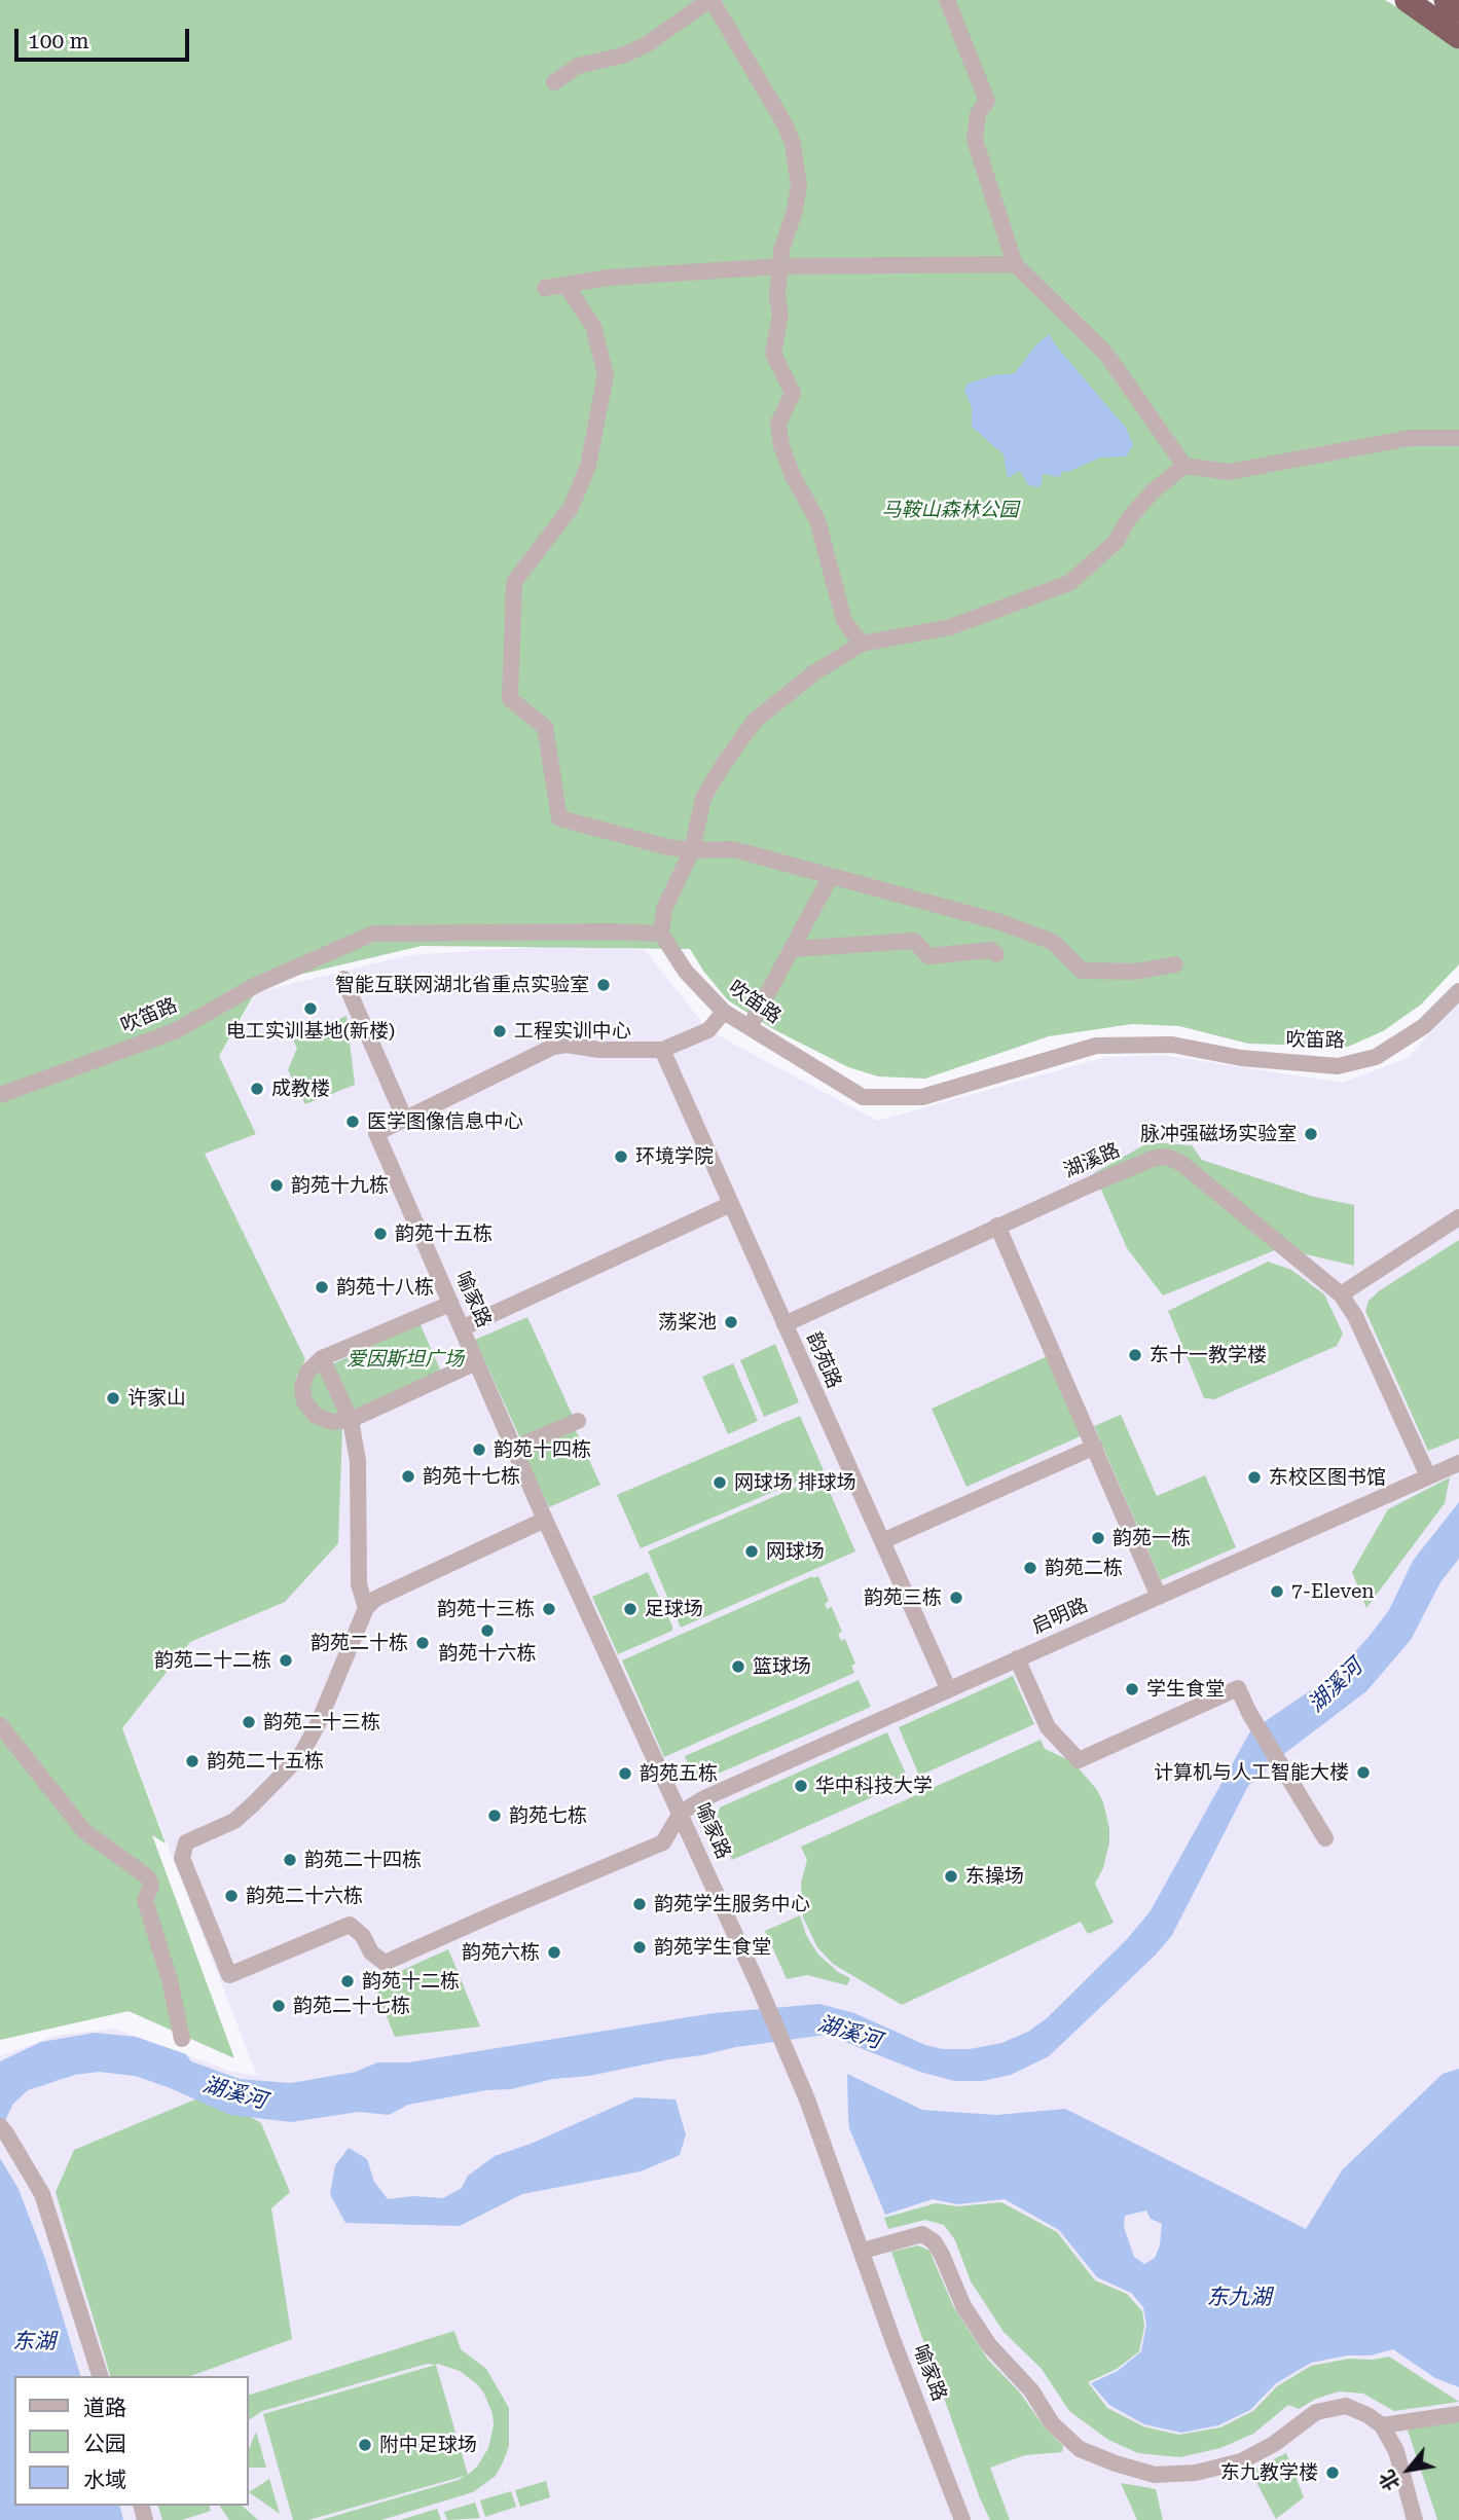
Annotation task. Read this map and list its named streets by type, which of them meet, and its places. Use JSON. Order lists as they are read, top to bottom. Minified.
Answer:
{"streets":{"street":["吹笛路","湖溪路","喻家路","韵苑路","启明路"]},"crossings":[["湖溪路","韵苑路"],["喻家路","启明路"],["韵苑路","启明路"]],"water":["湖溪河","东九湖","东湖"],"parks":["马鞍山森林公园","爱因斯坦广场"],"places":["智能互联网湖北省重点实验室","电工实训基地(新楼)","工程实训中心","成教楼","医学图像信息中心","脉冲强磁场实验室","环境学院","韵苑十九栋","韵苑十五栋","韵苑十八栋","荡桨池","东十一教学楼","许家山","韵苑十四栋","韵苑十七栋","东校区图书馆","网球场 排球场","韵苑一栋","网球场","韵苑二栋","7-Eleven","韵苑三栋","韵苑十三栋","足球场","韵苑十六栋","韵苑二十栋","韵苑二十二栋","篮球场","学生食堂","韵苑二十三栋","韵苑二十五栋","计算机与人工智能大楼","韵苑五栋","华中科技大学","韵苑七栋","韵苑二十四栋","东操场","韵苑二十六栋","韵苑学生服务中心","韵苑学生食堂","韵苑六栋","韵苑十二栋","韵苑二十七栋","附中足球场","东九教学楼"],"legend":["道路","公园","水域"],"scale_bar":"100 m","north":"bottom left"}
